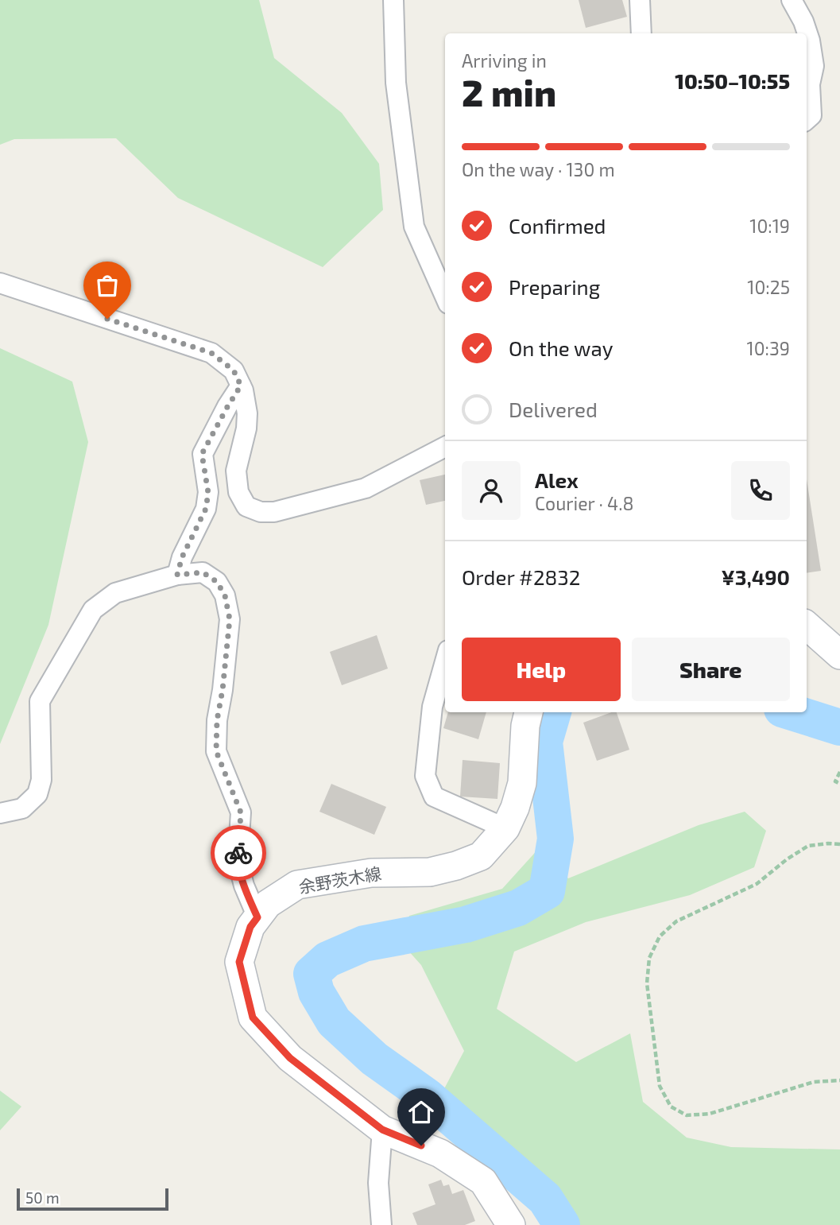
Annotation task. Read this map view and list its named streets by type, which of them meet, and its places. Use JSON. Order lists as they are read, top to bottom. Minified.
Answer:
{"streets":{"main road":["余野茨木線"]},"scale_bar":"50 m","page":{"heading":["2 min","Arriving in","10:50–10:55"],"panel":["Alex","Courier · 4.8","Order #2832","¥3,490"],"bar":"On the way · 130 m","list":[["Confirmed","10:19"],["Preparing","10:25"],["On the way","10:39"],"Delivered"],"buttons":["Help","Share"],"scale":"50 m"}}
